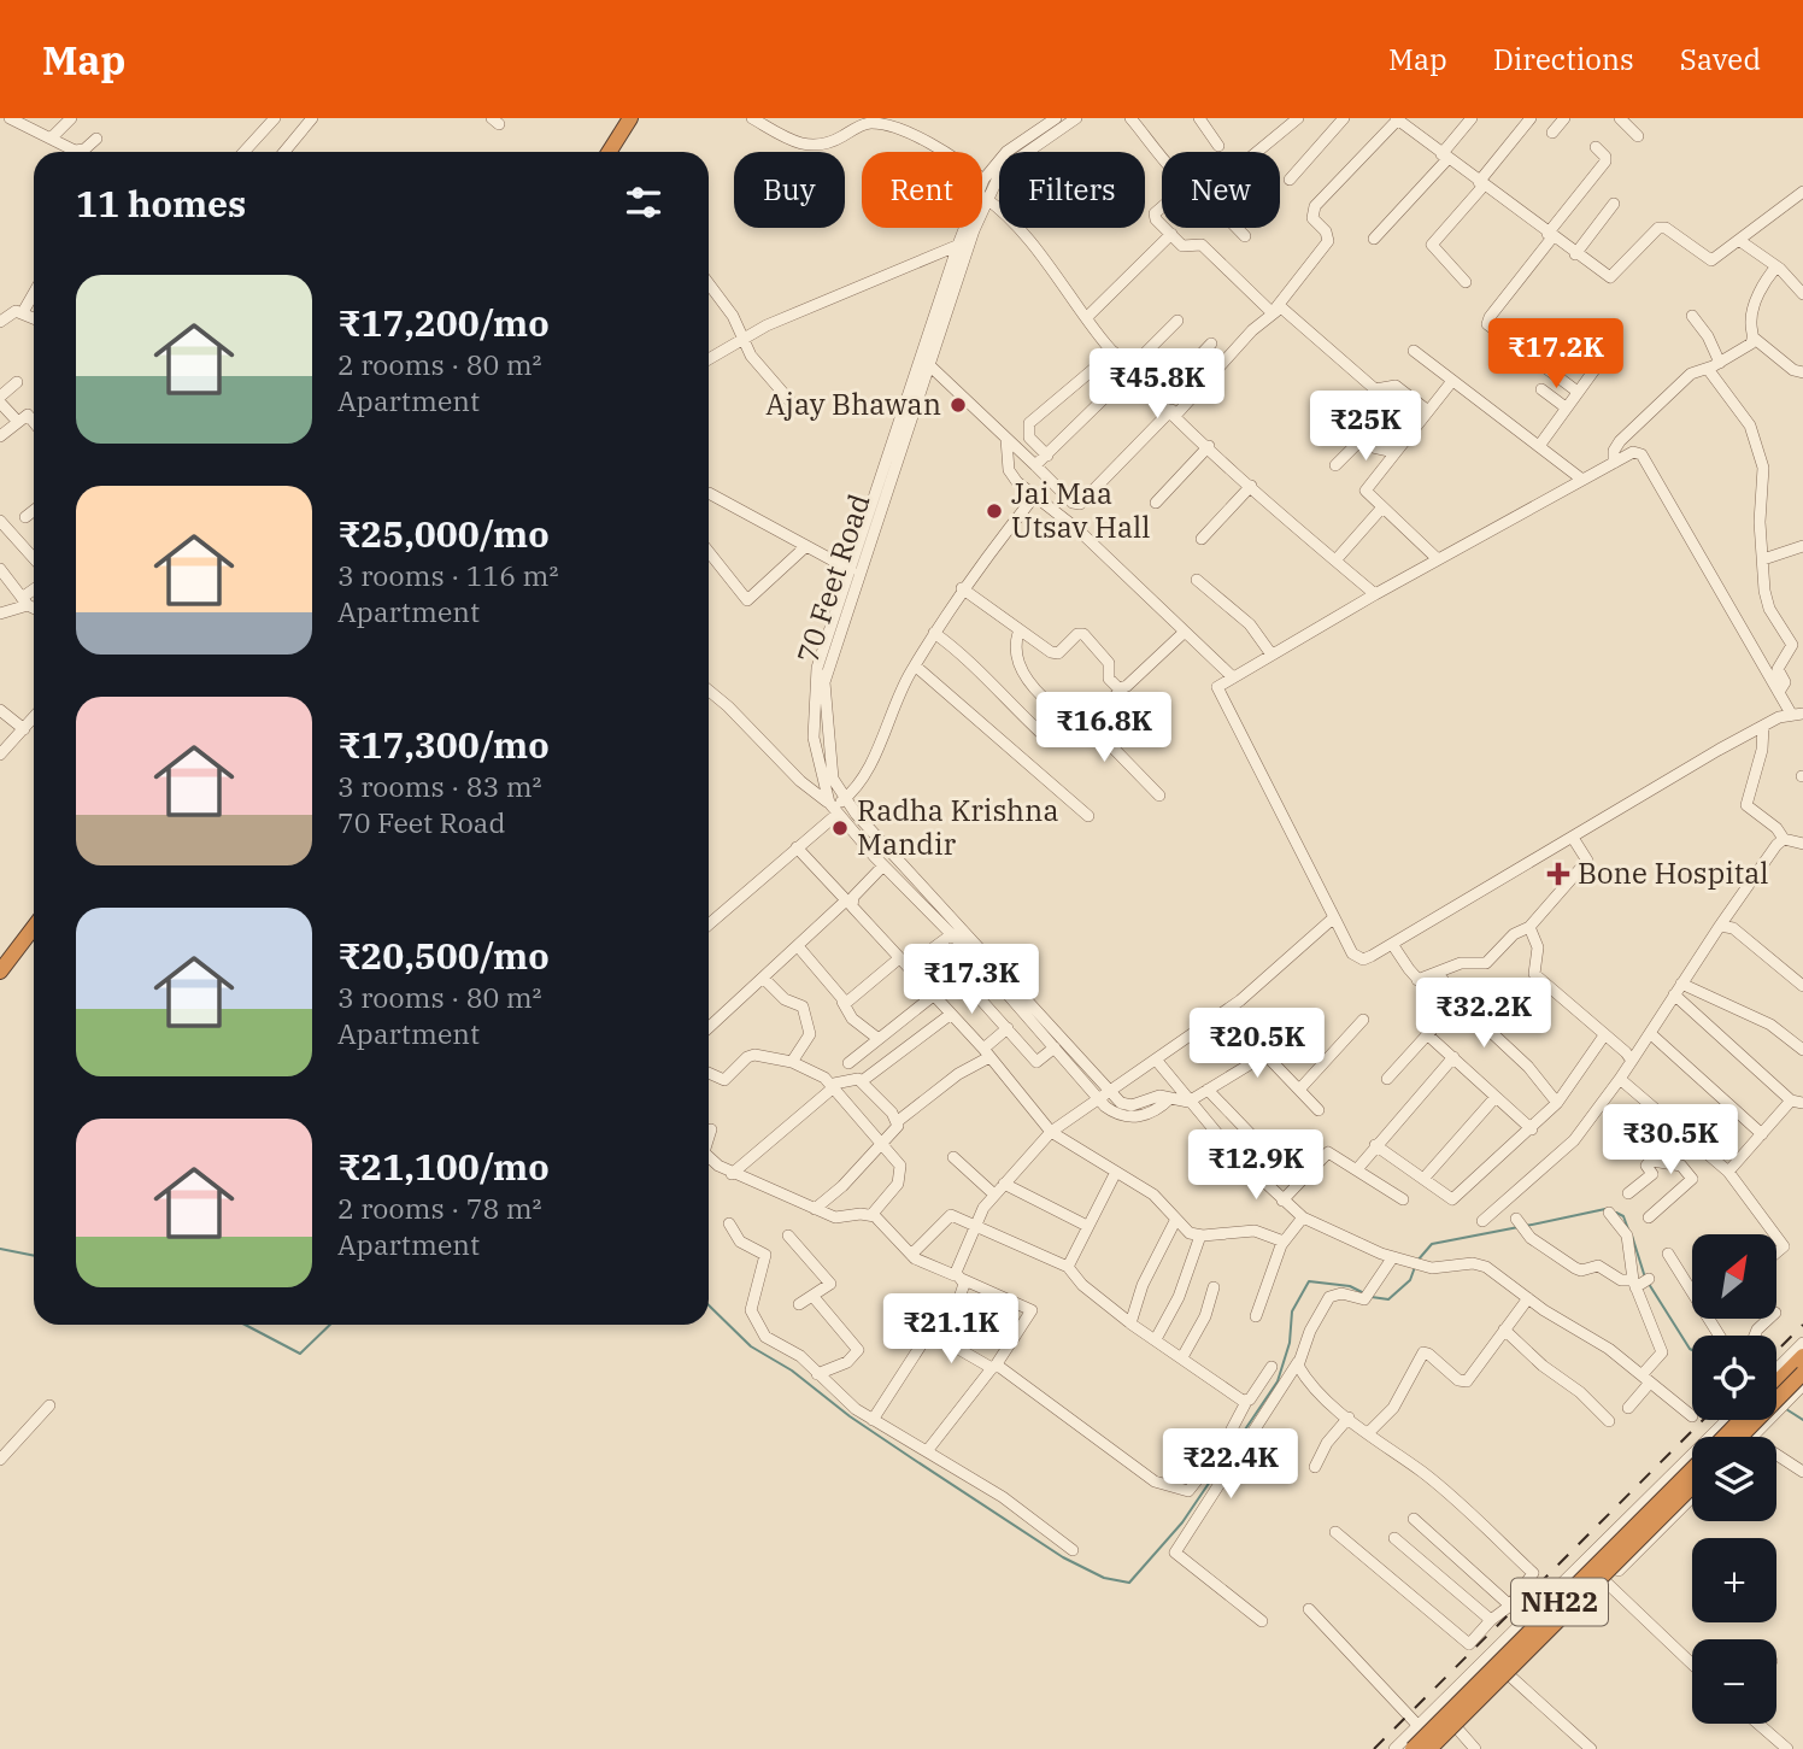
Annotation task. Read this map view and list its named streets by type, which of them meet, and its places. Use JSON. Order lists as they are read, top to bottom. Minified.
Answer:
{"streets":{"highway":["NH22"],"street":["70 Feet Road"]},"places":{"other":["Ajay Bhawan","Jai Maa Utsav Hall","Radha Krishna Mandir"],"health":["Bone Hospital"]},"north":"top right","page":{"header":"Map","nav":["Map","Directions","Saved"],"chip":["Buy","Rent","Filters","New"],"heading":"11 homes","list":[{"name":"₹17,200/mo","note":"2 rooms · 80 m² · Apartment"},{"name":"₹25,000/mo","note":"3 rooms · 116 m² · Apartment"},{"name":"₹17,300/mo","note":"3 rooms · 83 m² · 70 Feet Road"},{"name":"₹20,500/mo","note":"3 rooms · 80 m² · Apartment"},{"name":"₹21,100/mo","note":"2 rooms · 78 m² · Apartment"}],"price":["₹17.2K","₹45.8K","₹25K","₹16.8K","₹17.3K","₹32.2K","₹20.5K","₹30.5K","₹12.9K","₹21.1K","₹22.4K"],"map_buttons":["+","−"]}}
